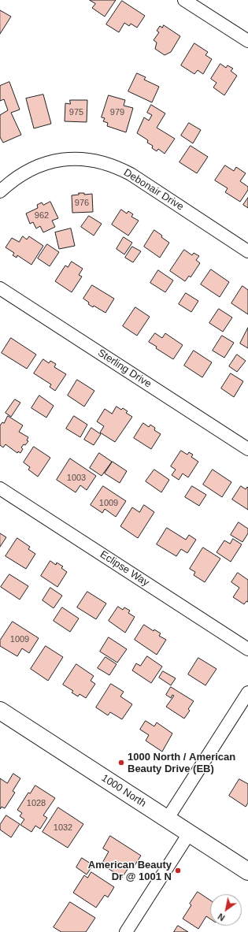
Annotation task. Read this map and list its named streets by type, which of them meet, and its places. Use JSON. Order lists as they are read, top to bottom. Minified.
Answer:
{"streets":{"street":["Debonair Drive","Sterling Drive","Eclipse Way","1000 North"]},"places":["1000 North / American Beauty Drive (EB)","American Beauty Dr @ 1001 N"],"house_numbers":["975","979","976","962","1003","1009","1009","1028","1032"],"north":"bottom left"}
